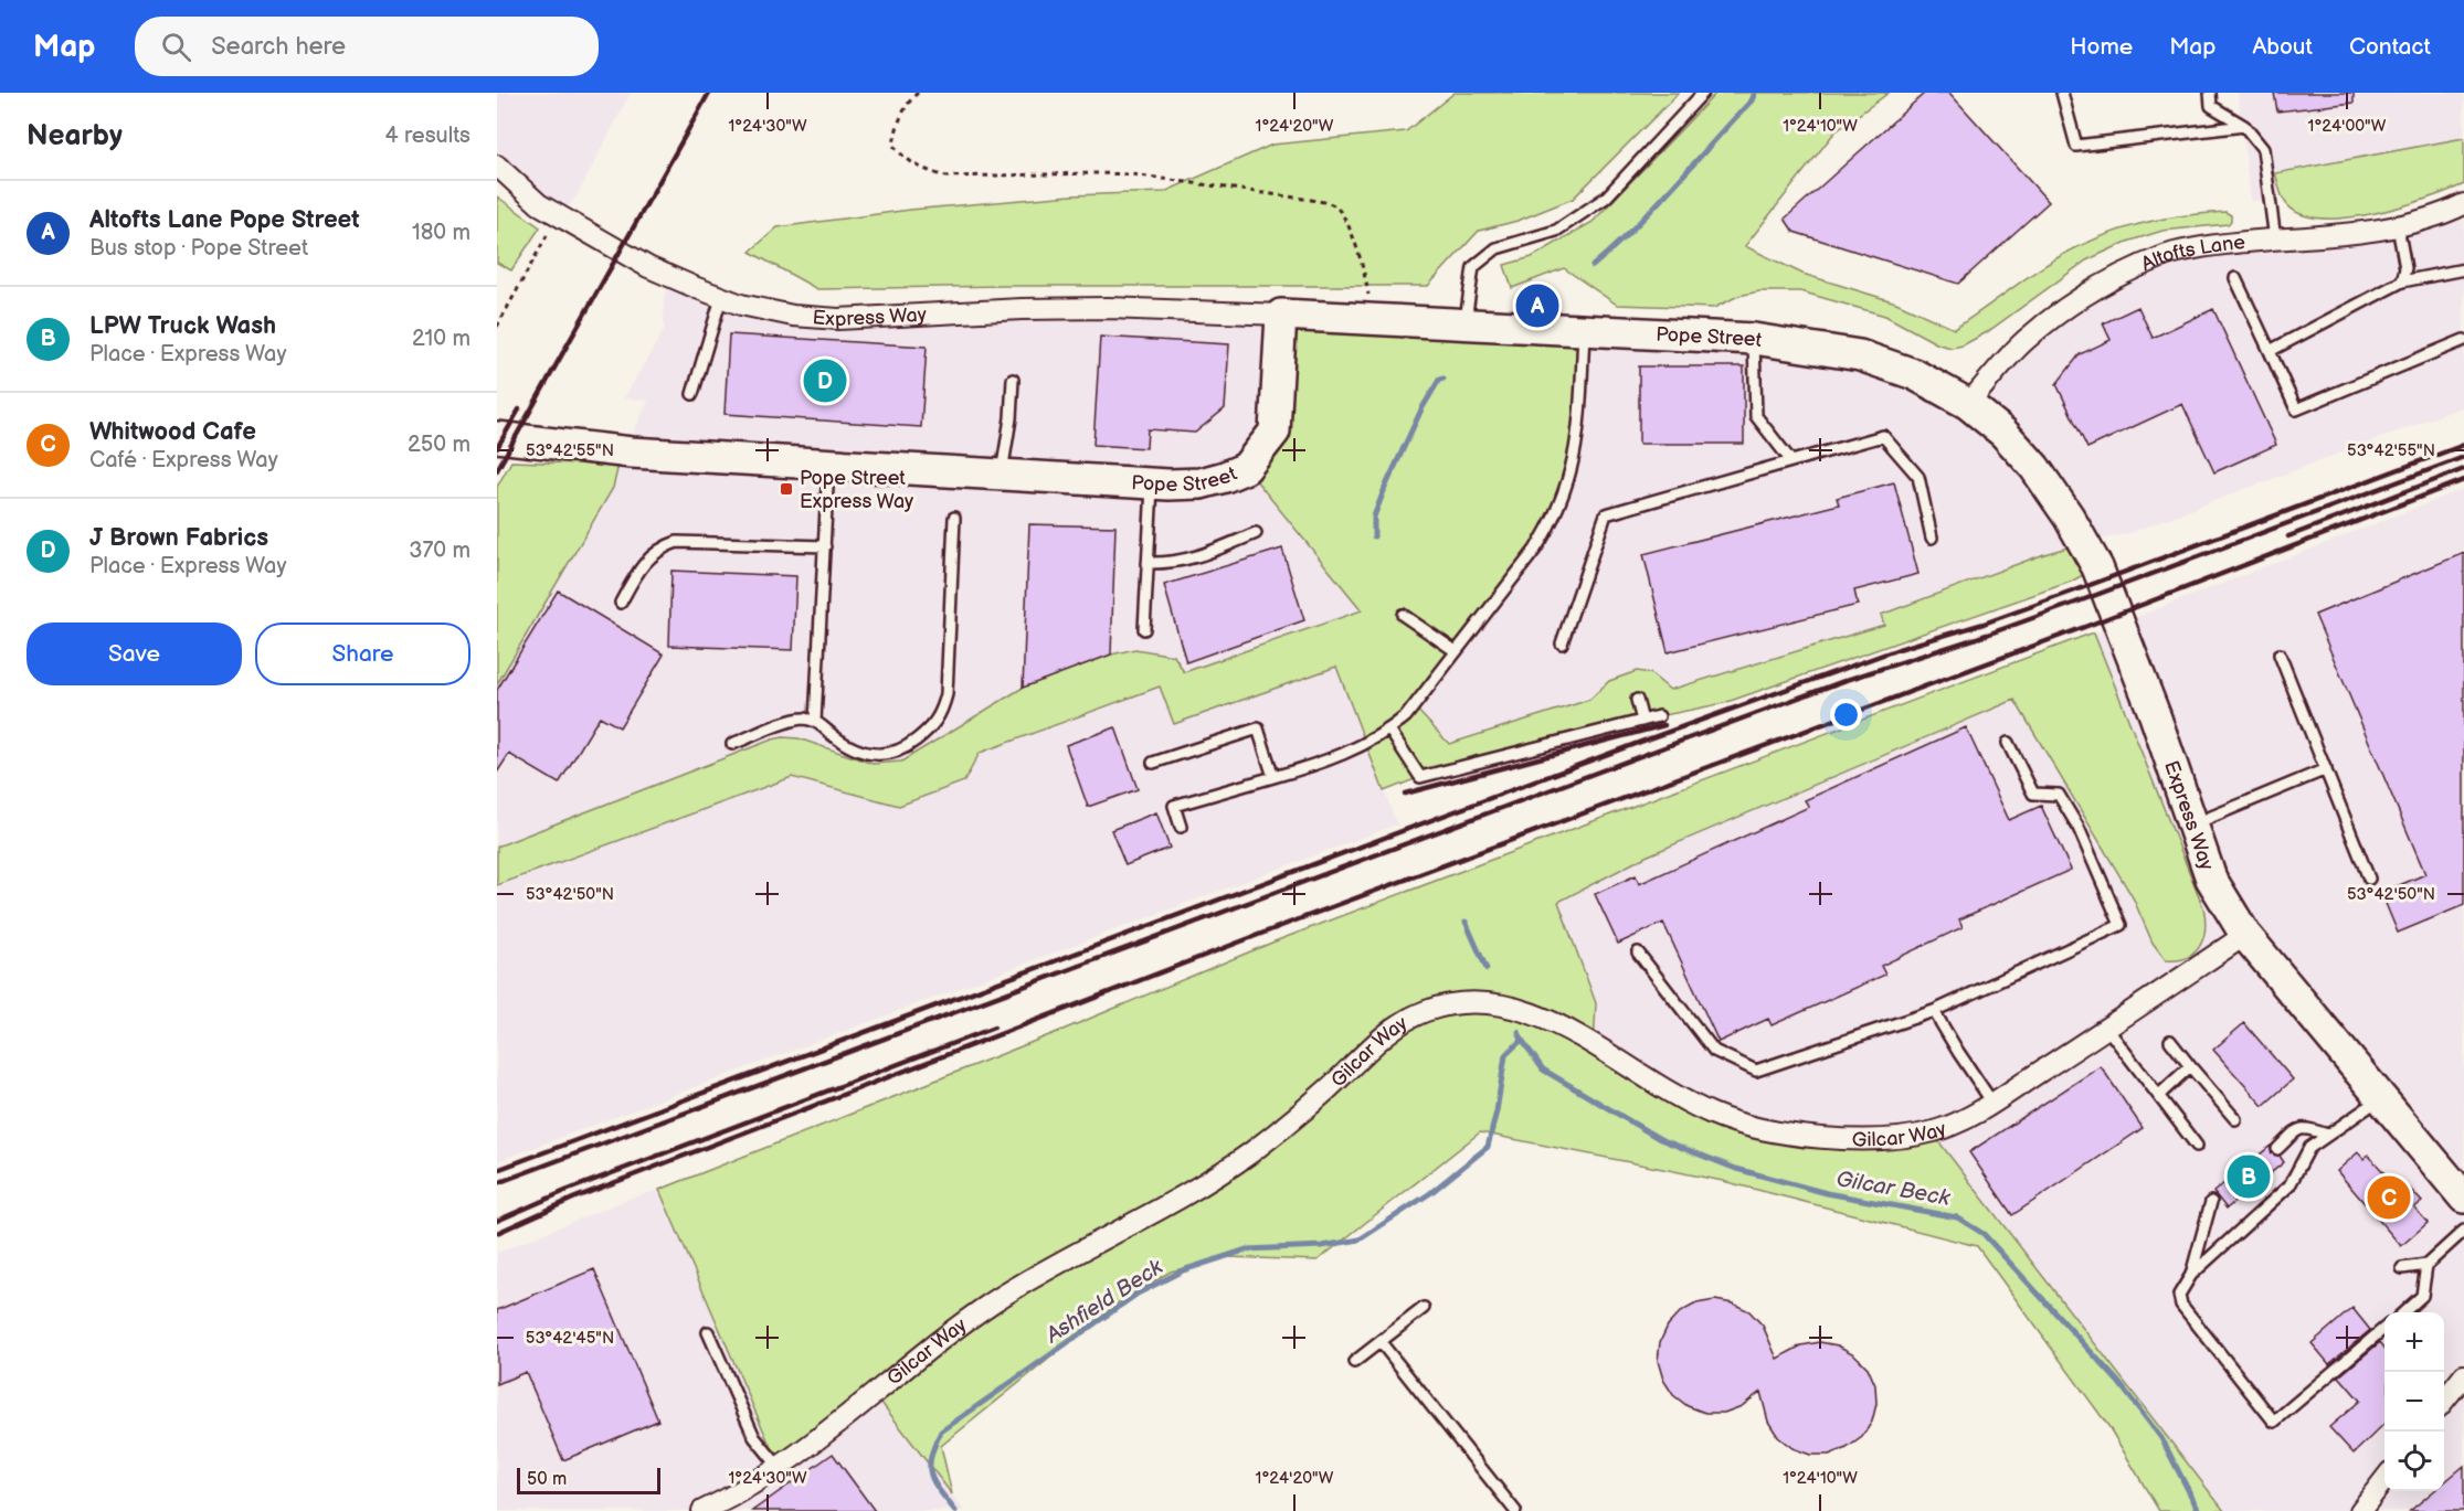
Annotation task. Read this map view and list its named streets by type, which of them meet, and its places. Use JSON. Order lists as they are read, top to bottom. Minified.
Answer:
{"streets":{"street":["Altofts Lane","Express Way","Pope Street","Gilcar Way"]},"crossings":[["Altofts Lane","Express Way"],["Altofts Lane","Pope Street"],["Express Way","Pope Street"],["Express Way","Gilcar Way"]],"water":["Gilcar Beck","Ashfield Beck"],"places":{"transit":["Pope Street Express Way"]},"scale_bar":"50 m","page":{"header":"Map","search":"Search here","nav":["Home","Map","About","Contact"],"heading":["Nearby","4 results"],"list":[{"mark":"A","name":"Altofts Lane Pope Street","note":"Bus stop · Pope Street","value":"180 m"},{"mark":"B","name":"LPW Truck Wash","note":"Place · Express Way","value":"210 m"},{"mark":"C","name":"Whitwood Cafe","note":"Café · Express Way","value":"250 m"},{"mark":"D","name":"J Brown Fabrics","note":"Place · Express Way","value":"370 m"}],"pins":["A","D","B","C"],"buttons":["Save","Share"],"map_buttons":["+","−"],"scale":"50 m"},"coordinates":["1°24'30\"W","1°24'20\"W","1°24'10\"W","1°24'00\"W","53°42'55\"N","53°42'50\"N","53°42'45\"N"]}
